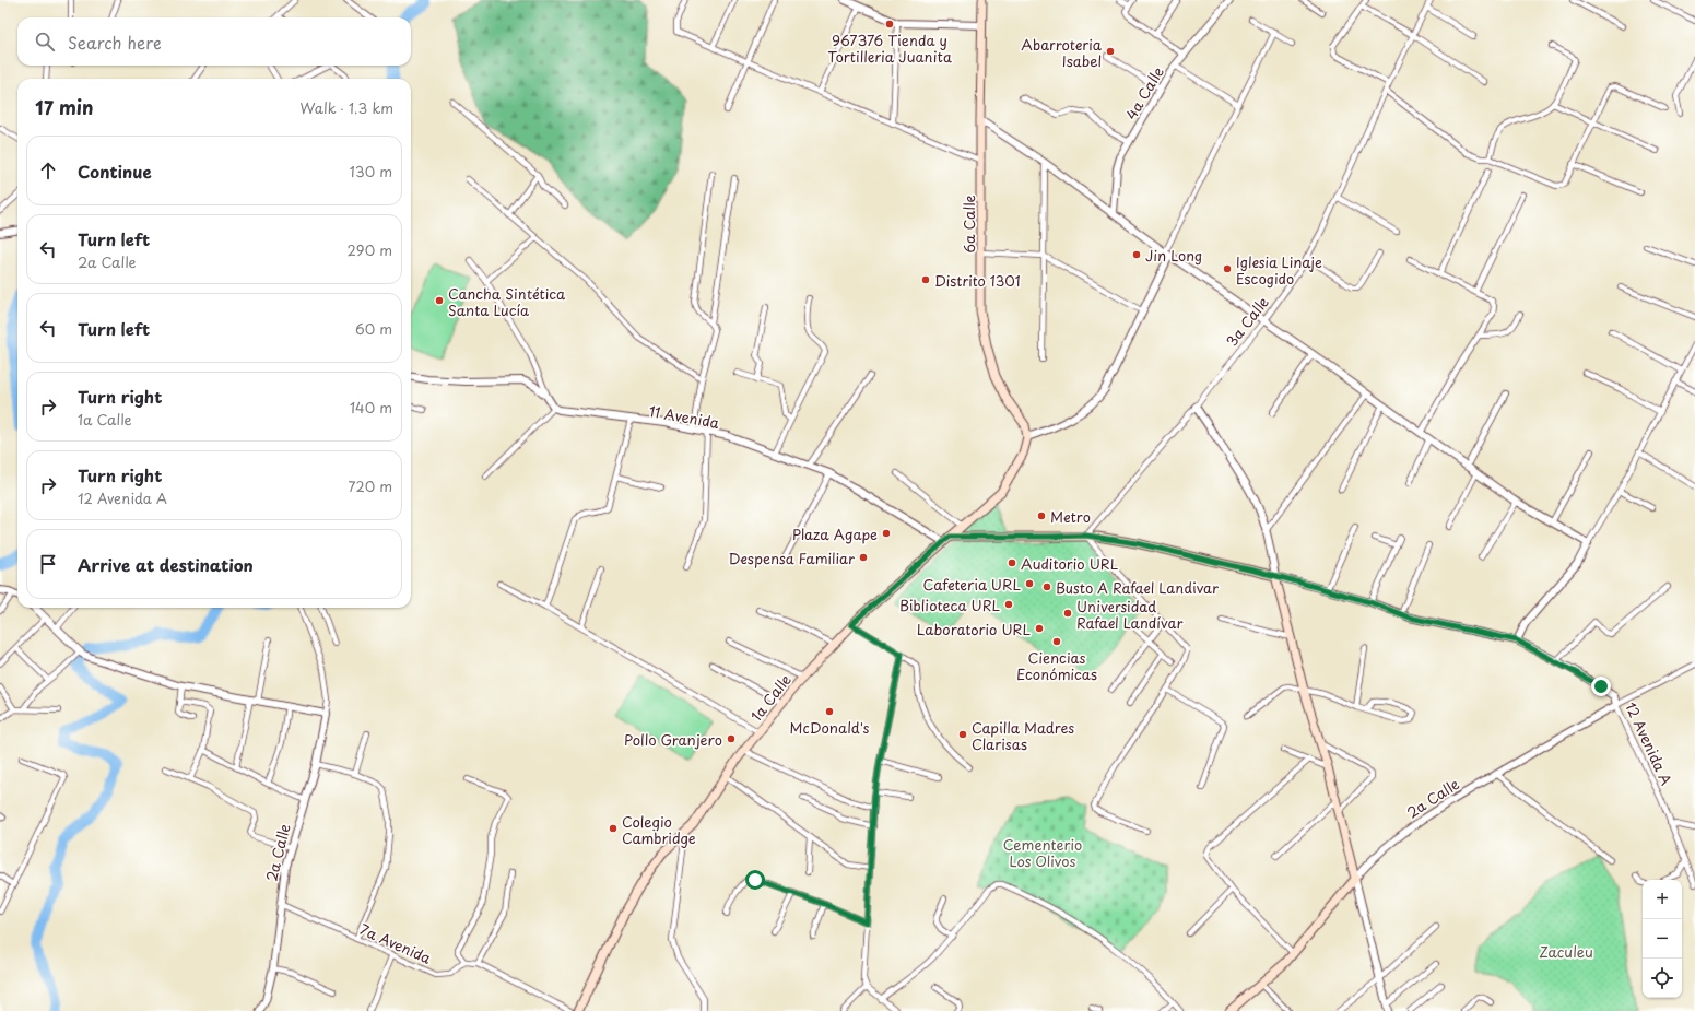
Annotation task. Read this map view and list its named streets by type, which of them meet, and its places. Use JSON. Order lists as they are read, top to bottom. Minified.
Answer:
{"streets":{"main road":["6a Calle","1a Calle","12 Avenida A","2a Calle"],"street":["4a Calle","3a Calle","11 Avenida","7a Avenida"]},"crossings":[["6a Calle","1a Calle"],["3a Calle","12 Avenida A"],["11 Avenida","1a Calle"],["11 Avenida","12 Avenida A"],["1a Calle","12 Avenida A"],["12 Avenida A","2a Calle"],["2a Calle","7a Avenida"]],"parks":["Cementerio Los Olivos","Zaculeu"],"places":["967376 Tienda y Tortilleria Juanita","Abarroteria Isabel","Jin Long","Iglesia Linaje Escogido","Distrito 1301","Cancha Sintética Santa Lucía","Metro","Plaza Agape","Despensa Familiar","Auditorio URL","Cafeteria URL","Busto A Rafael Landivar","Biblioteca URL","Universidad Rafael Landívar","Laboratorio URL","Ciencias Económicas","McDonald's","Capilla Madres Clarisas","Pollo Granjero","Colegio Cambridge"],"page":{"search":"Search here","heading":["17 min","Walk · 1.3 km"],"list":[["Continue","130 m"],["Turn left","2a Calle","290 m"],["Turn left","60 m"],["Turn right","1a Calle","140 m"],["Turn right","12 Avenida A","720 m"],"Arrive at destination"],"map_buttons":["+","−"]}}
